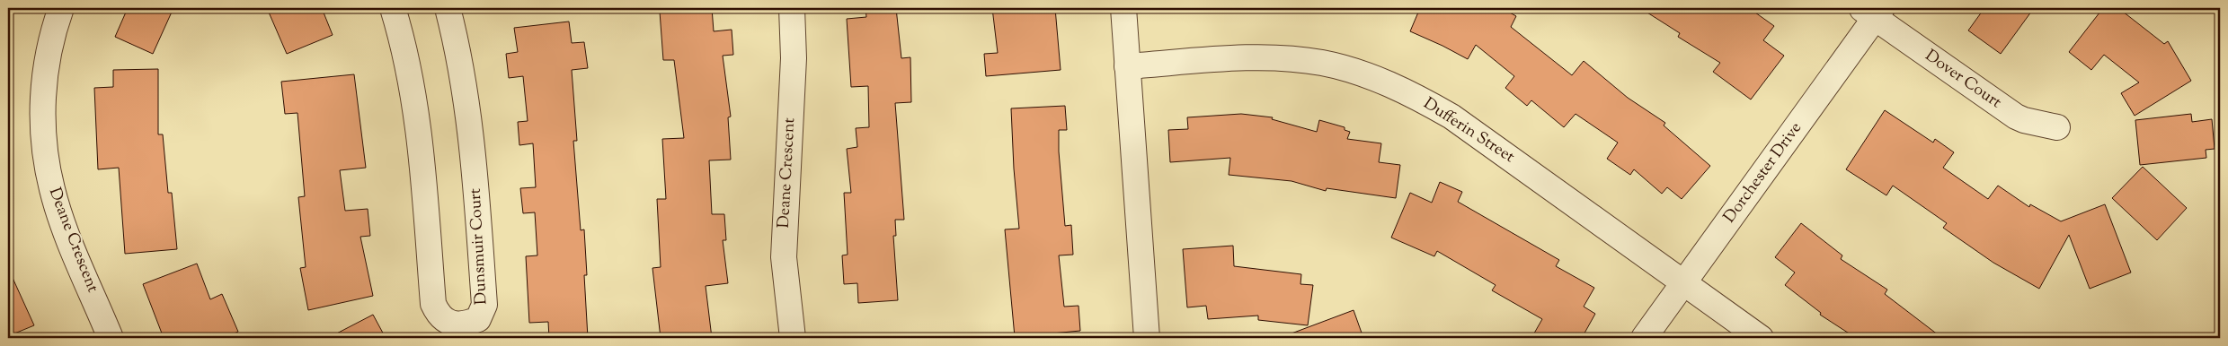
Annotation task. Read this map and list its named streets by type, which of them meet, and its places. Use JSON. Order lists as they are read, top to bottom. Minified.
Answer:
{"streets":{"street":["Dover Court","Dufferin Street","Deane Crescent","Dorchester Drive","Dunsmuir Court"]},"crossings":[["Dover Court","Dorchester Drive"],["Dufferin Street","Dorchester Drive"]]}
